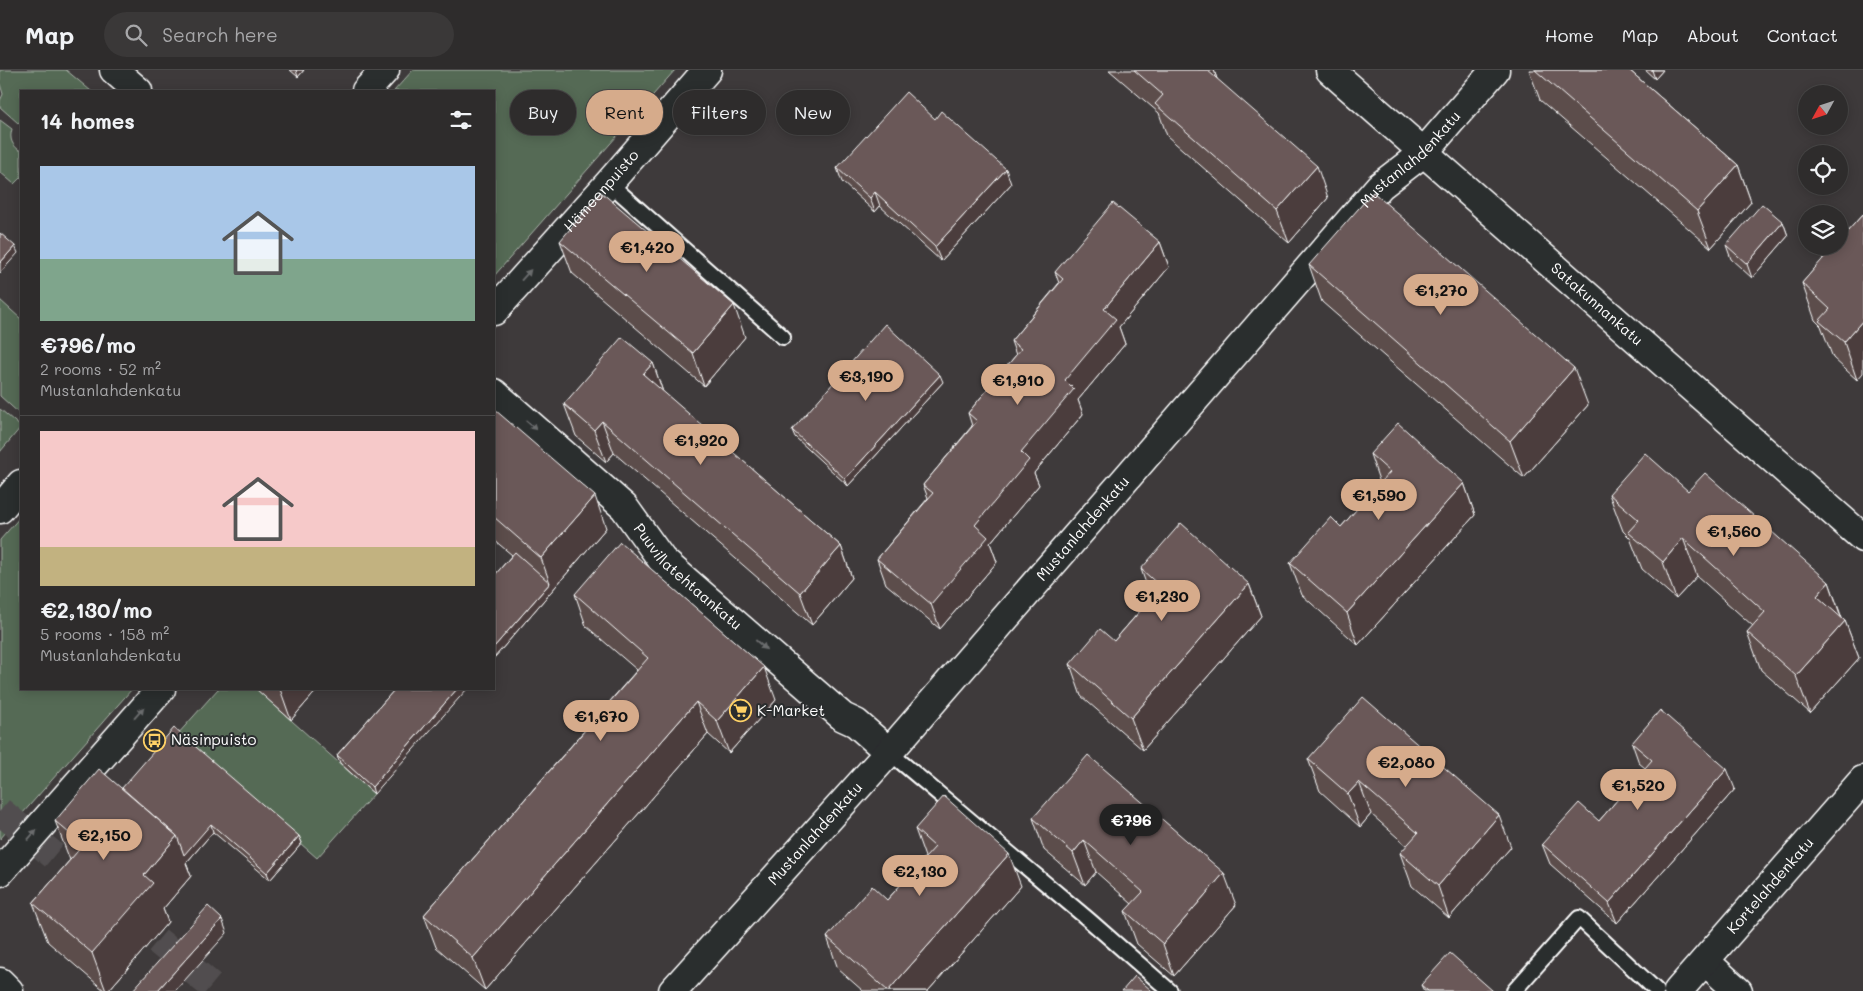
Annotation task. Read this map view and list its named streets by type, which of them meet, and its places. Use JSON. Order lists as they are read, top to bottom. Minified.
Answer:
{"streets":{"street":["Mustanlahdenkatu","Hämeenpuisto","Satakunnankatu","Puuvillatehtaankatu","Kortelahdenkatu"]},"crossings":[["Mustanlahdenkatu","Satakunnankatu"],["Mustanlahdenkatu","Puuvillatehtaankatu"]],"one_way":["Hämeenpuisto","Puuvillatehtaankatu"],"places":{"supermarket":["K-Market"],"bus stop":["Näsinpuisto"]},"north":"bottom left","page":{"header":"Map","search":"Search here","nav":["Home","Map","About","Contact"],"chip":["Buy","Rent","Filters","New"],"heading":"14 homes","list":[{"name":"€796/mo","note":"2 rooms · 52 m² · Mustanlahdenkatu"},{"name":"€2,130/mo","note":"5 rooms · 158 m² · Mustanlahdenkatu"}],"price":["€1,420","€1,270","€3,190","€1,910","€1,920","€1,590","€1,560","€1,230","€1,670","€2,080","€1,520","€796","€2,150","€2,130"]}}
